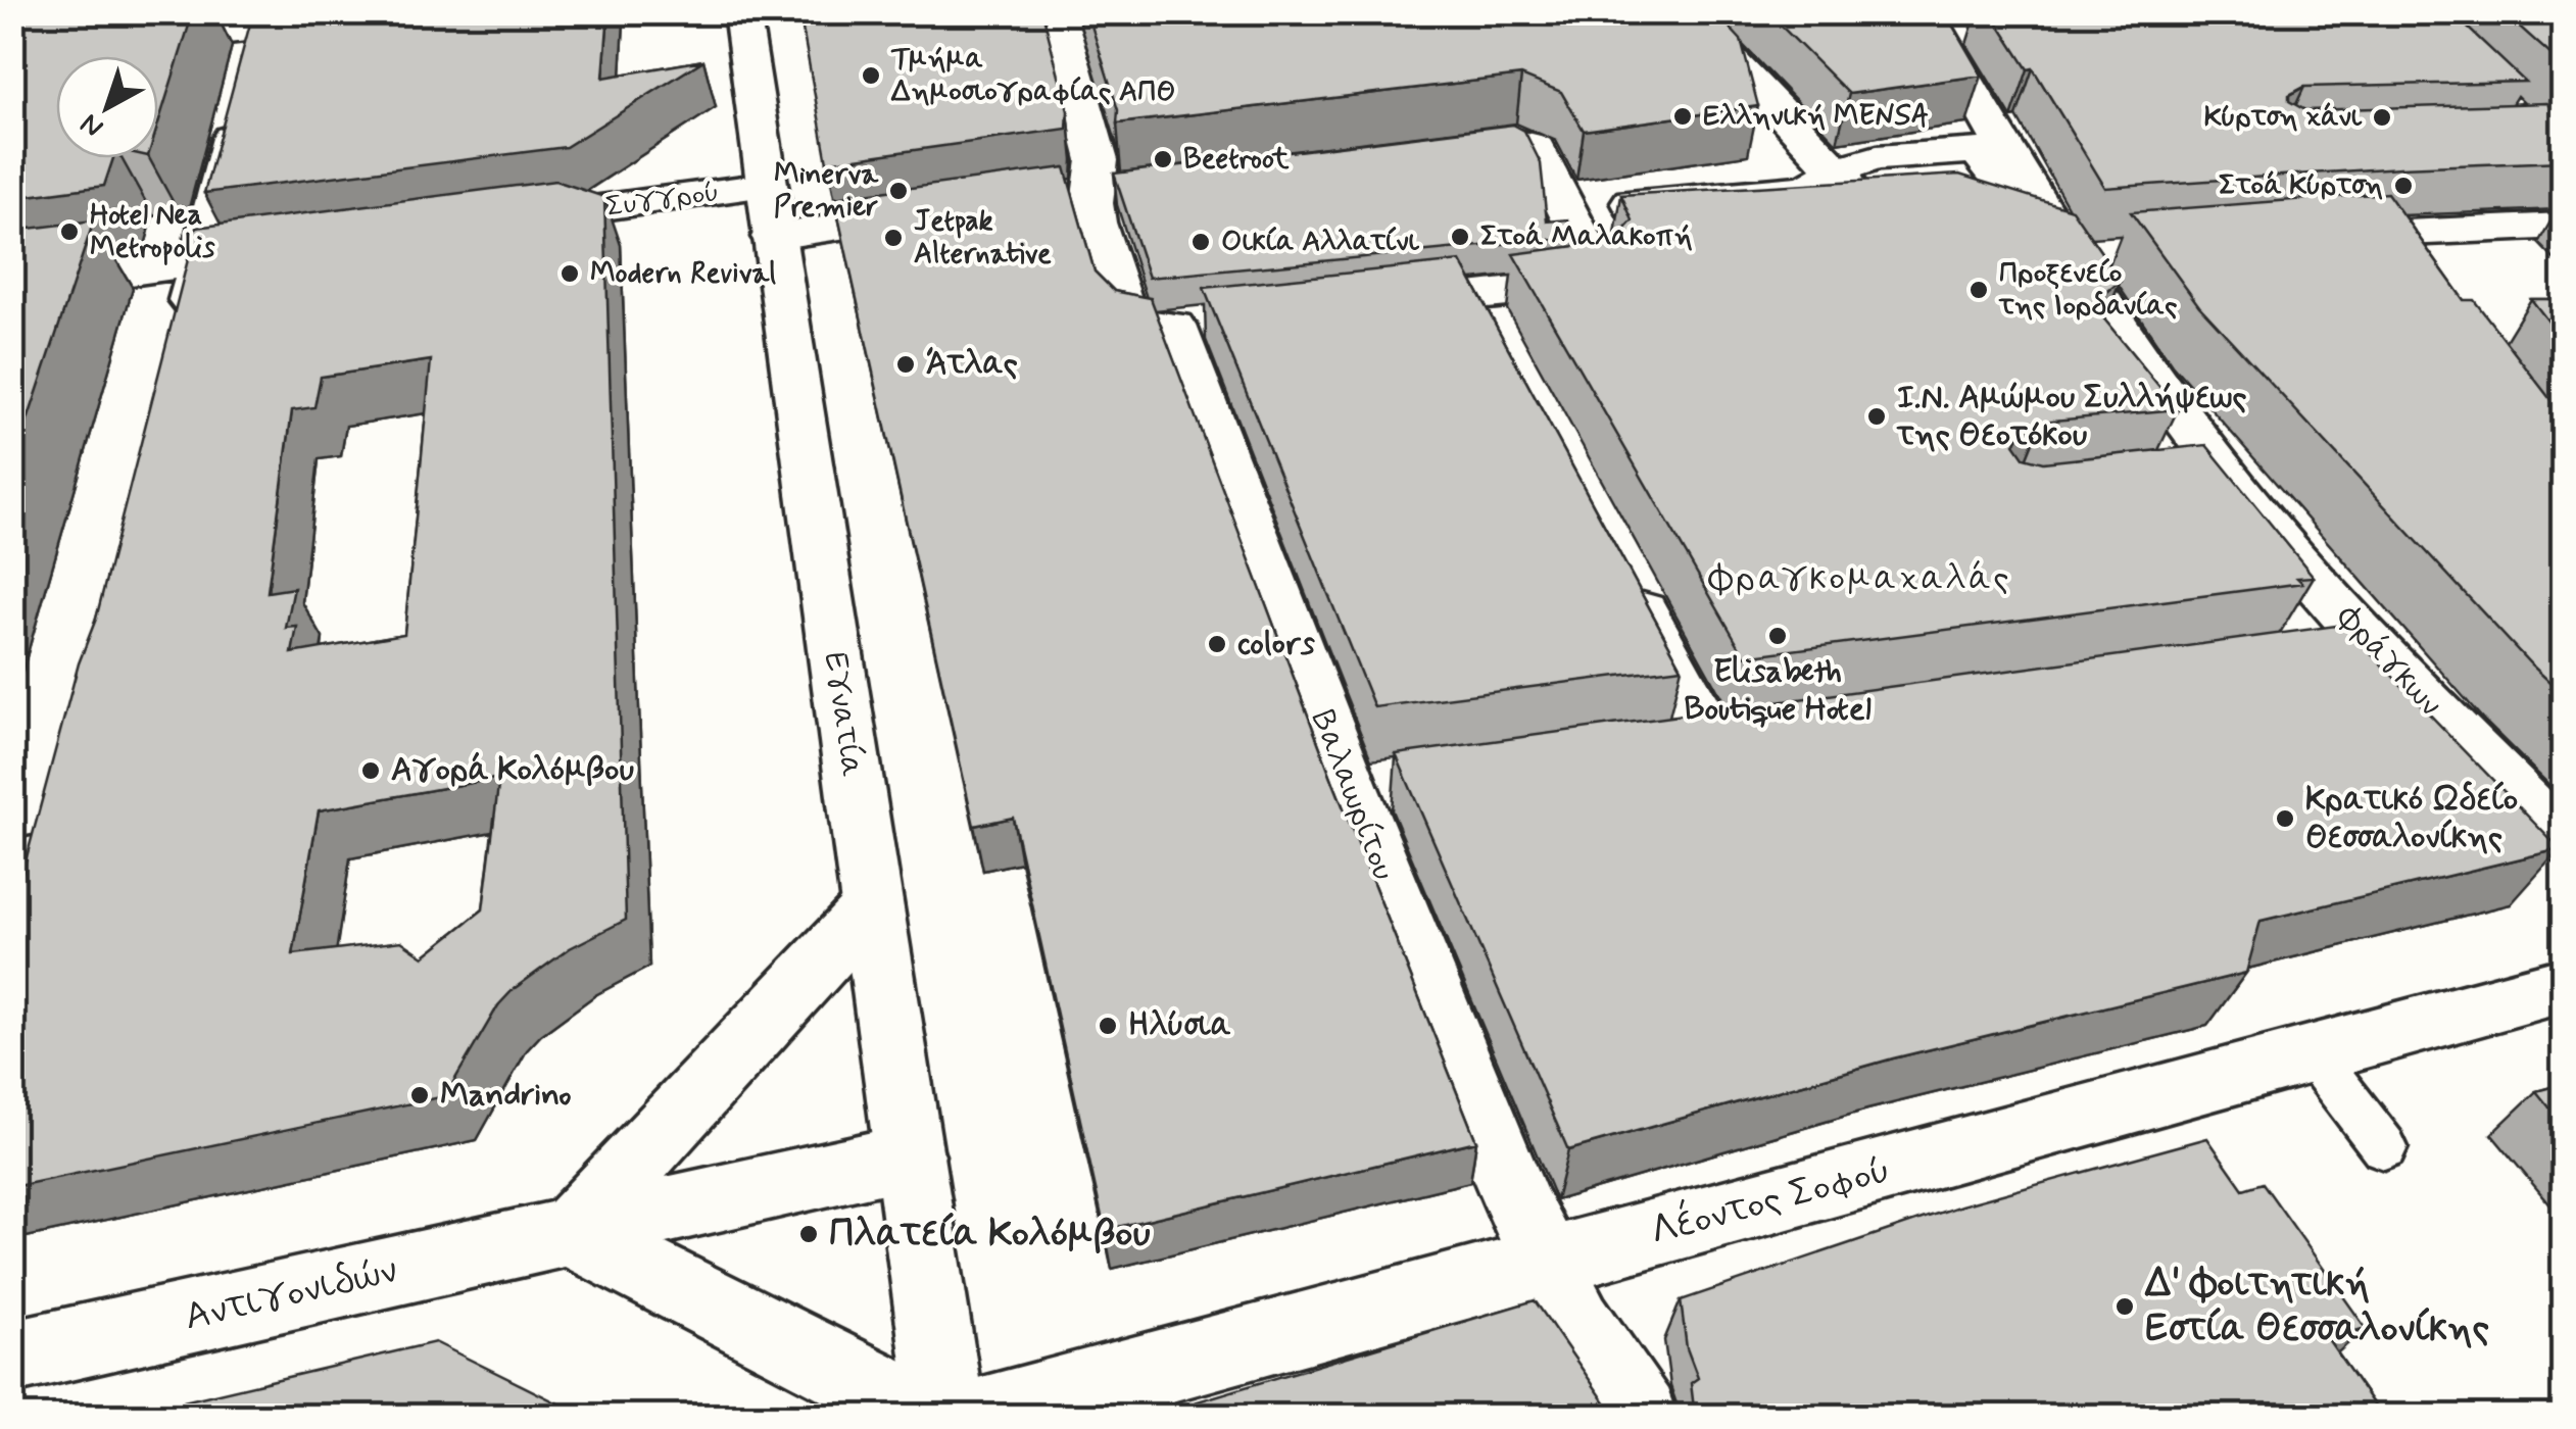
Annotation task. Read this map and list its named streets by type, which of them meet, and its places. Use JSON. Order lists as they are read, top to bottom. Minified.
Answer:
{"streets":{"street":["Συγγρού","Φράγκων","Εγνατία","Βαλαωρίτου","Λέοντος Σοφού","Αντιγονιδών"]},"crossings":[["Συγγρού","Εγνατία"],["Εγνατία","Αντιγονιδών"],["Βαλαωρίτου","Λέοντος Σοφού"]],"districts":["Φραγκομαχαλάς"],"places":["Τμήμα Δημοσιογραφίας ΑΠΘ","Ελληνική MENSA","Κύρτση χάνι","Beetroot","Στοά Κύρτση","Minerva Premier","Hotel Nea Metropolis","Στοά Μαλακοπή","Jetpak Alternative","Οικία Αλλατίνι","Modern Revival","Προξενείο της Ιορδανίας","Άτλας","I.N. Αμώμου Συλλήψεως της Θεοτόκου","Elisabeth Boutique Hotel","colors","Αγορά Κολόμβου","Κρατικό Ωδείο Θεσσαλονίκης","Ηλύσια","Mandrino","Πλατεία Κολόμβου","Δ' Φοιτητική Εστία Θεσσαλονίκης"],"north":"bottom left"}
